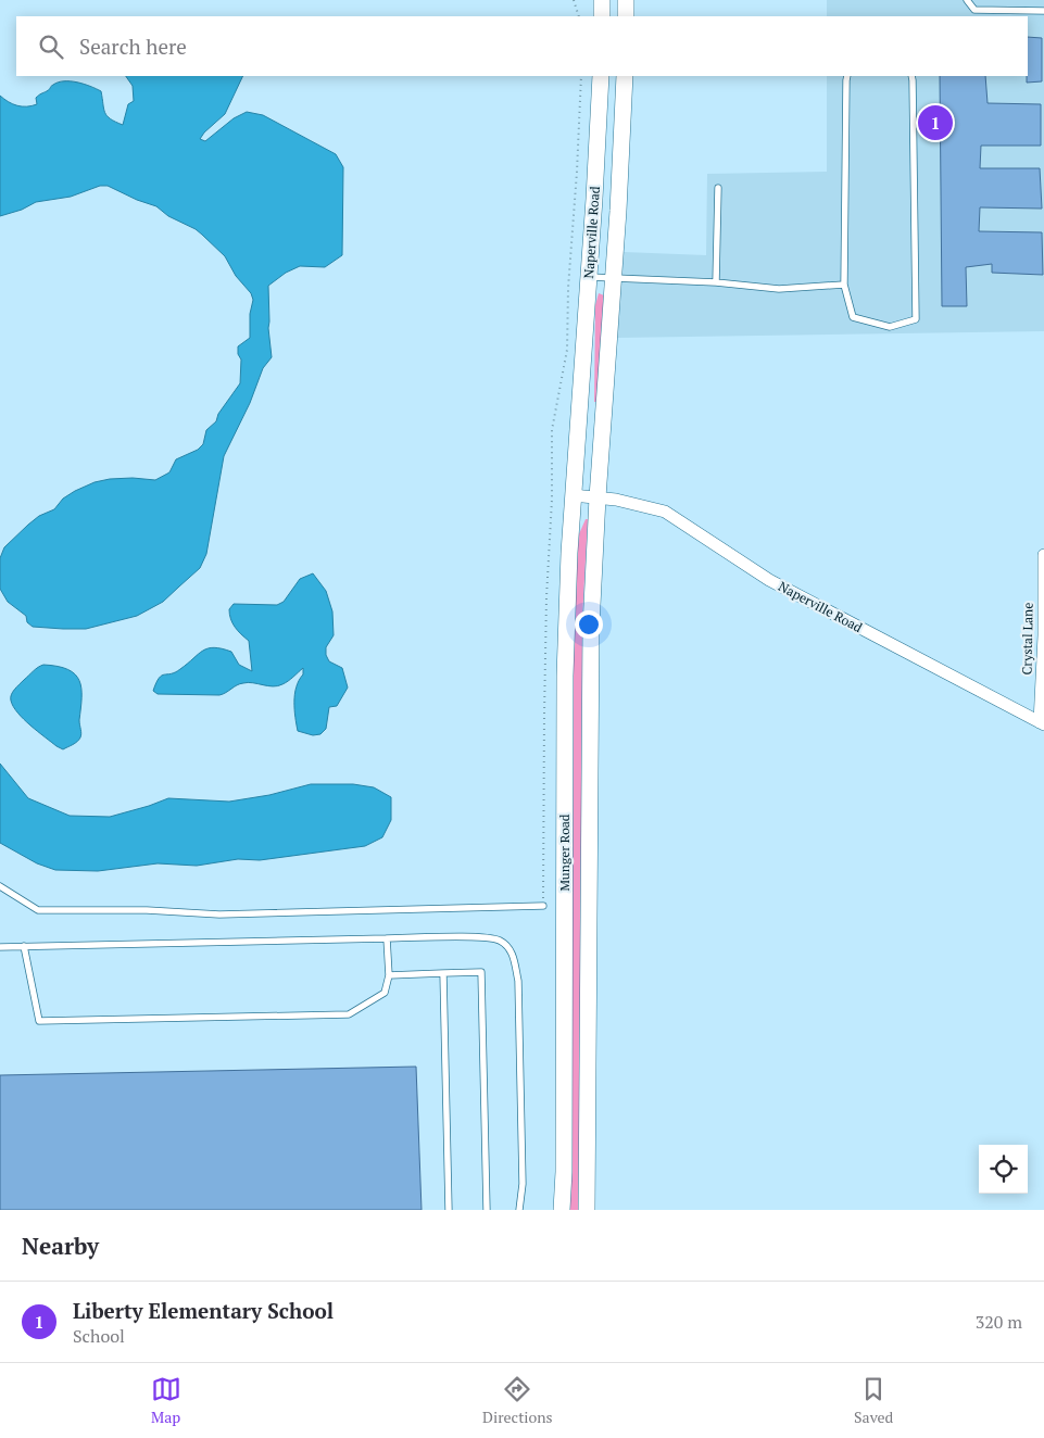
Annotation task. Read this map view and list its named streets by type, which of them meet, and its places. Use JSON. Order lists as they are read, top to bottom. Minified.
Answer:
{"streets":{"street":["Naperville Road","Crystal Lane","Munger Road"]},"crossings":[["Naperville Road","Crystal Lane"],["Naperville Road","Munger Road"]],"page":{"search":"Search here","pins":"1","heading":"Nearby","list":[{"mark":"1","name":"Liberty Elementary School","note":"School","value":"320 m"}],"nav":["Map","Directions","Saved"]}}
